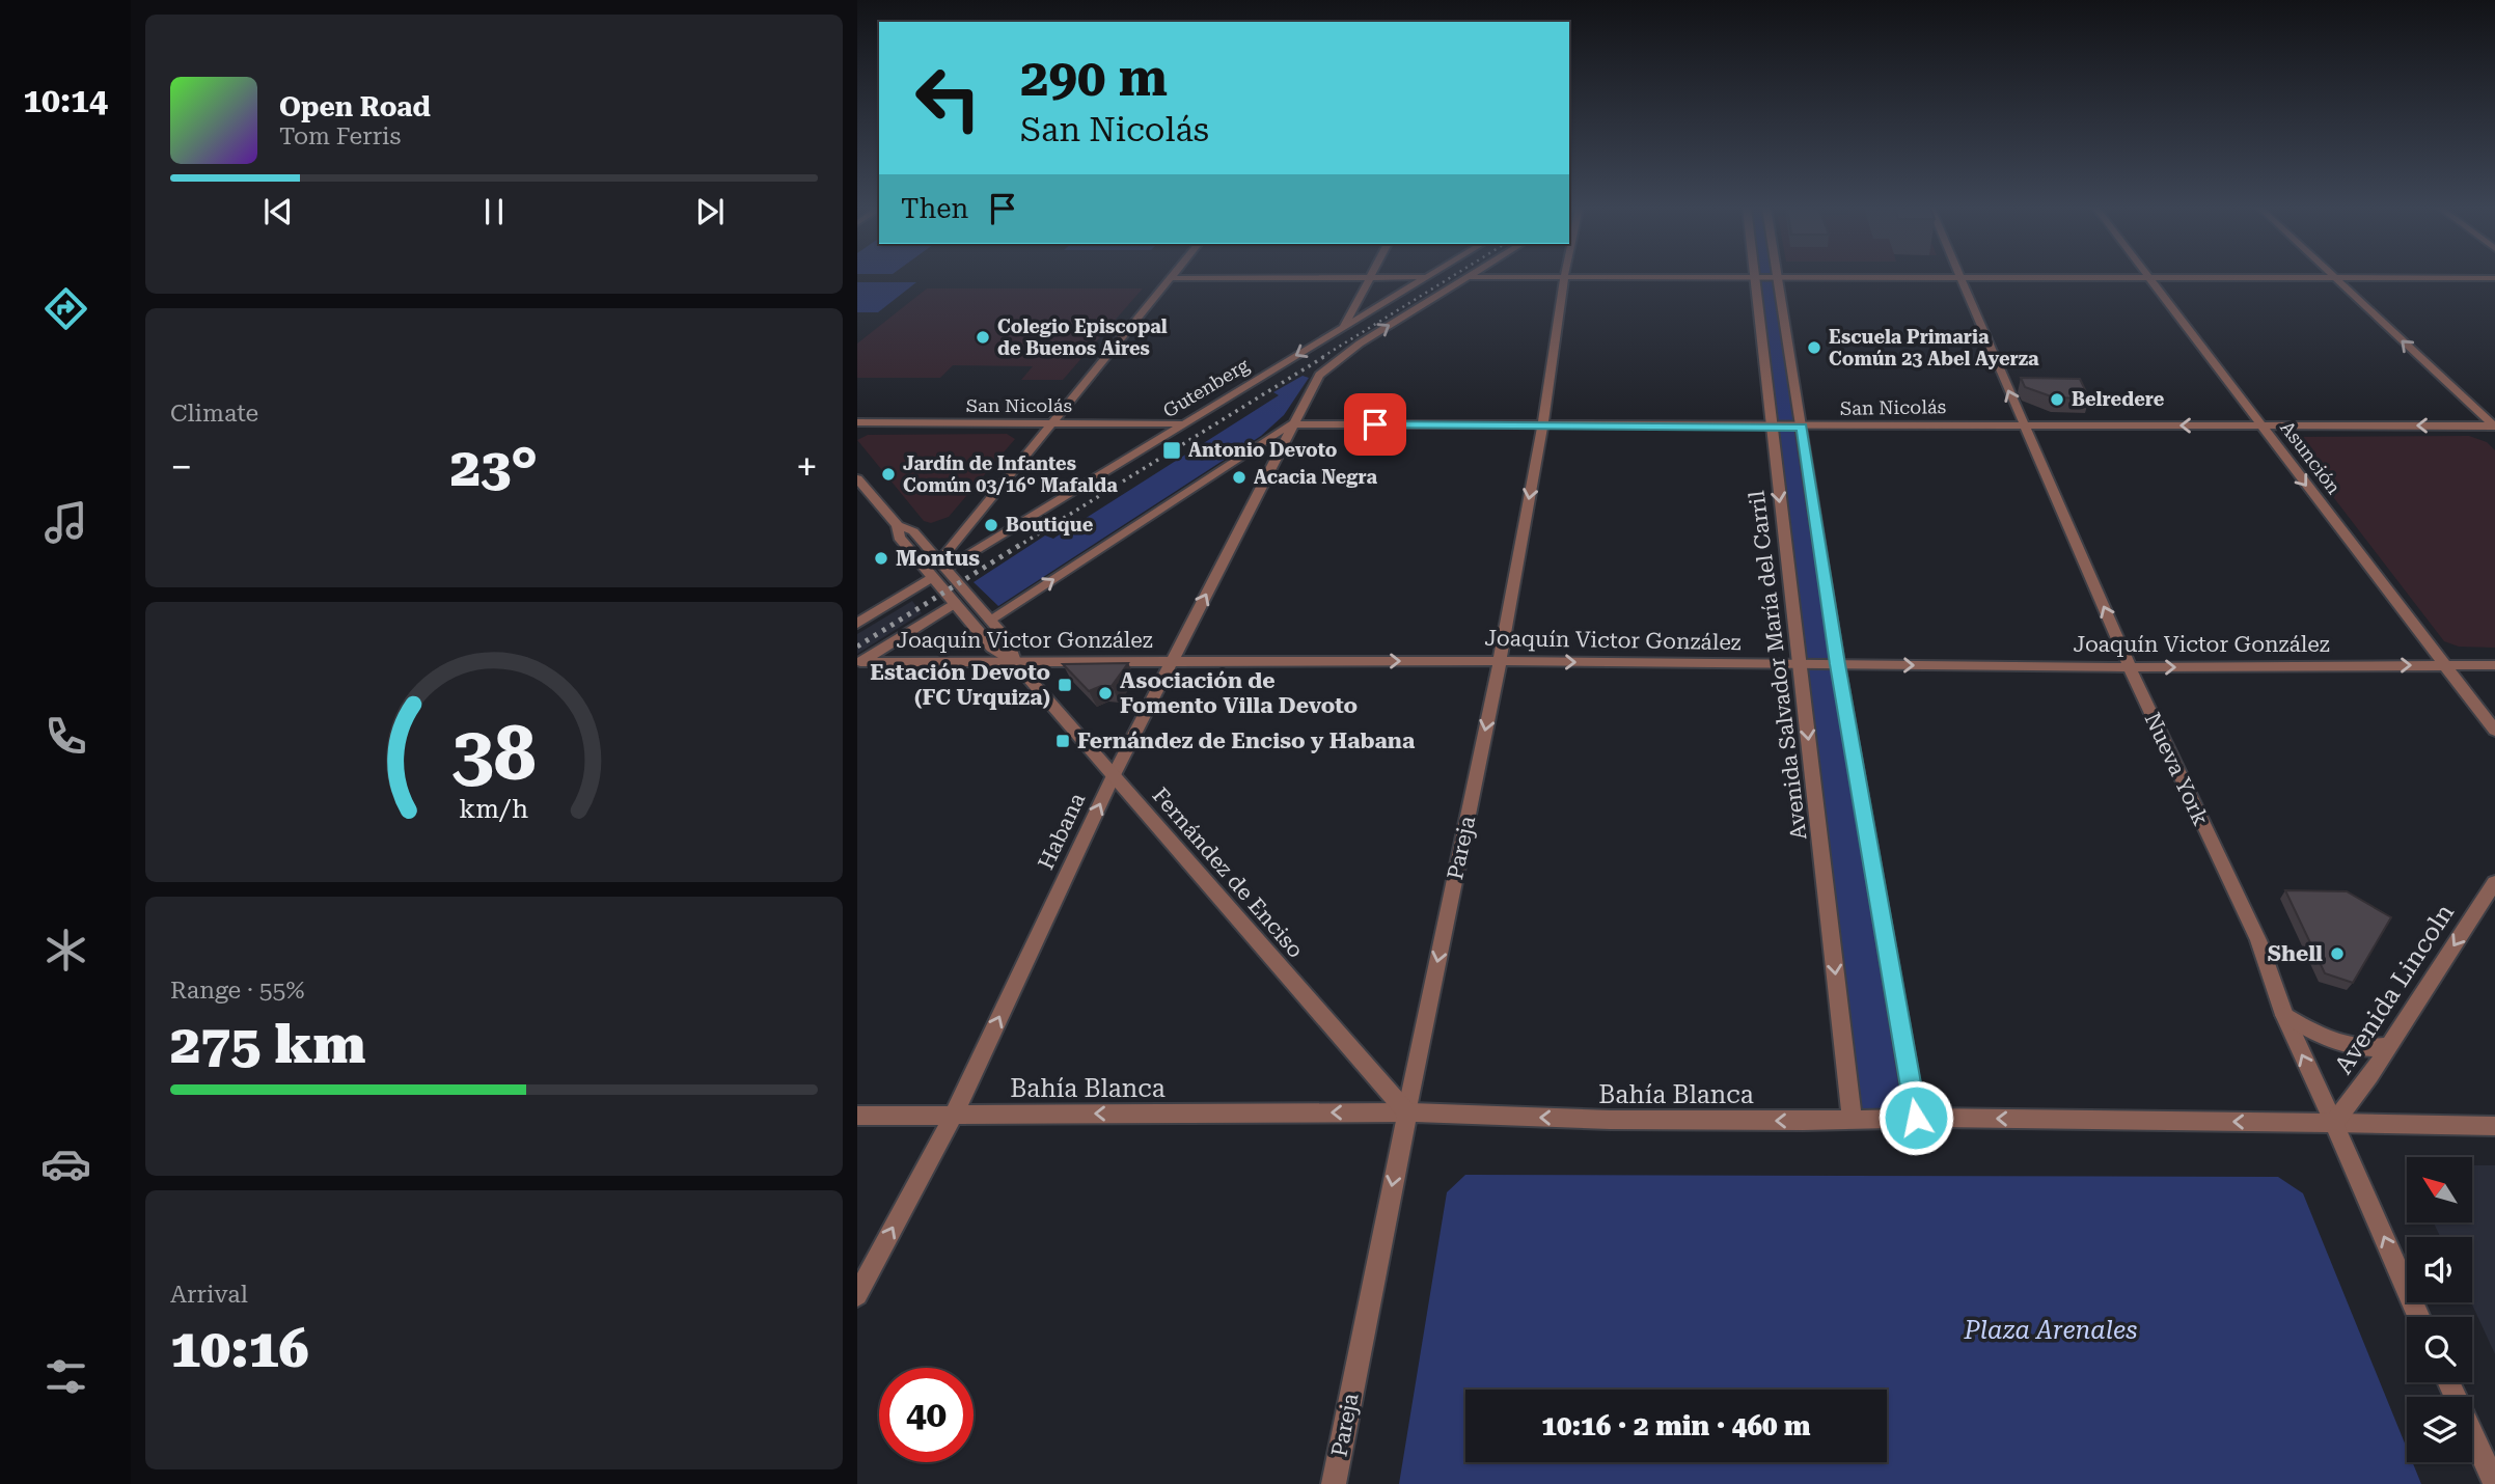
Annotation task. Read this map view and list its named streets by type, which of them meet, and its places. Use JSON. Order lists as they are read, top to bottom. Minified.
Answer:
{"streets":{"street":["Gutenberg","San Nicolás","Asunción","Joaquín Victor González","Avenida Salvador María del Carril","Nueva York","Habana","Pareja","Fernández de Enciso","Avenida Lincoln","Bahía Blanca"]},"crossings":[["Gutenberg","San Nicolás"],["Gutenberg","Fernández de Enciso"],["San Nicolás","Asunción"],["San Nicolás","Avenida Salvador María del Carril"],["San Nicolás","Nueva York"],["San Nicolás","Habana"],["San Nicolás","Pareja"],["Asunción","Joaquín Victor González"],["Joaquín Victor González","Avenida Salvador María del Carril"],["Joaquín Victor González","Nueva York"],["Joaquín Victor González","Habana"],["Joaquín Victor González","Pareja"],["Joaquín Victor González","Fernández de Enciso"],["Avenida Salvador María del Carril","Bahía Blanca"],["Nueva York","Avenida Lincoln"],["Nueva York","Bahía Blanca"],["Habana","Fernández de Enciso"],["Habana","Bahía Blanca"],["Pareja","Fernández de Enciso"],["Pareja","Bahía Blanca"],["Fernández de Enciso","Bahía Blanca"],["Avenida Lincoln","Bahía Blanca"]],"one_way":["Asunción","Joaquín Victor González","Nueva York","Habana","Pareja","Avenida Lincoln","Bahía Blanca"],"parks":["Plaza Arenales"],"places":{"other":["Colegio Episcopal de Buenos Aires","Escuela Primaria Común 23 Abel Ayerza","Belredere","Jardín de Infantes Común 03/16° Mafalda","Acacia Negra","Boutique","Montus","Asociación de Fomento Villa Devoto","Shell"],"transit":["Antonio Devoto","Estación Devoto (FC Urquiza)","Fernández de Enciso y Habana"]},"north":"top left","page":{"tabs":"10:14","turn":["290 m","San Nicolás"],"song":["Open Road","Tom Ferris"],"then":"Then","tile":["Climate",["Range · 55%","275 km"],["Arrival","10:16"]],"heat":["−","23°","+"],"limit":"40","trip":"10:16 · 2 min · 460 m","gauge":["38","km/h"]}}
